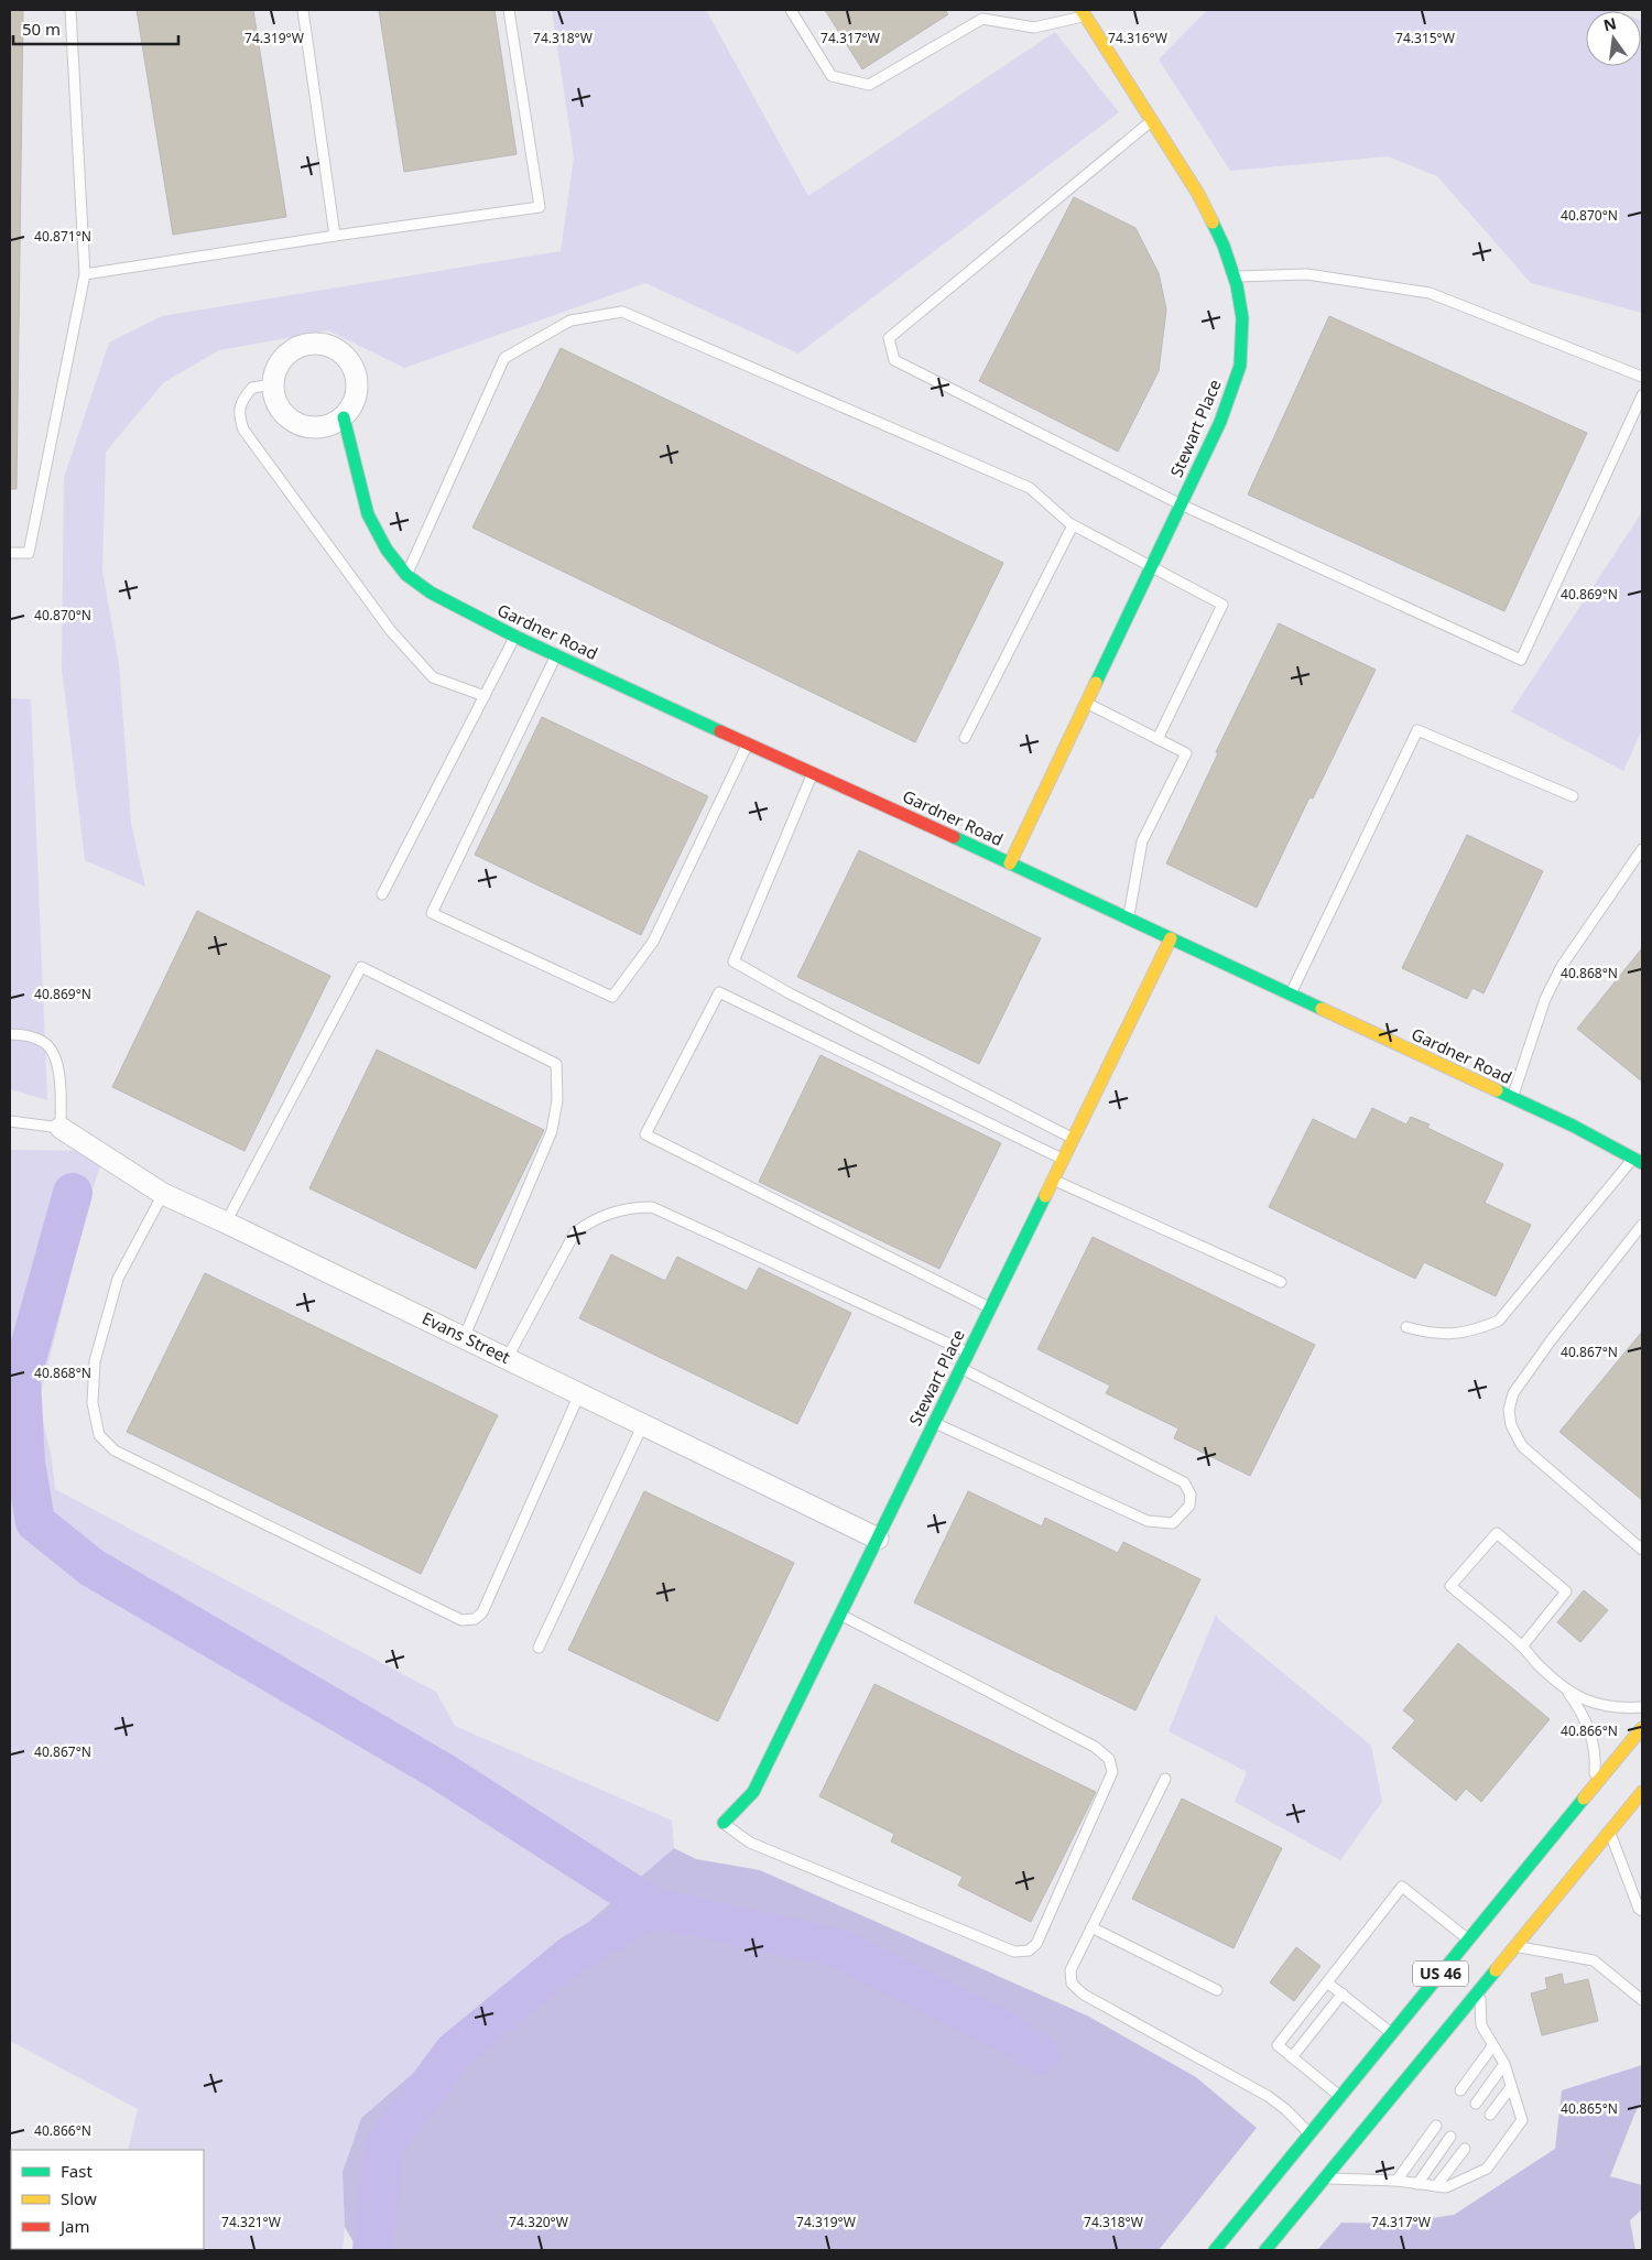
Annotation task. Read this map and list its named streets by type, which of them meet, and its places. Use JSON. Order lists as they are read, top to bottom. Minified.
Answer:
{"streets":{"main road":["Stewart Place","Gardner Road","US 46"],"street":["Evans Street"]},"crossings":[["Stewart Place","Gardner Road"],["Stewart Place","Evans Street"]],"legend":["Fast","Slow","Jam"],"scale_bar":"50 m","north":"top","coordinates":["74.319°W","74.318°W","74.317°W","74.316°W","74.315°W","40.870°N","40.871°N","40.869°N","40.868°N","40.867°N","40.866°N","40.865°N","74.321°W","74.320°W"]}
